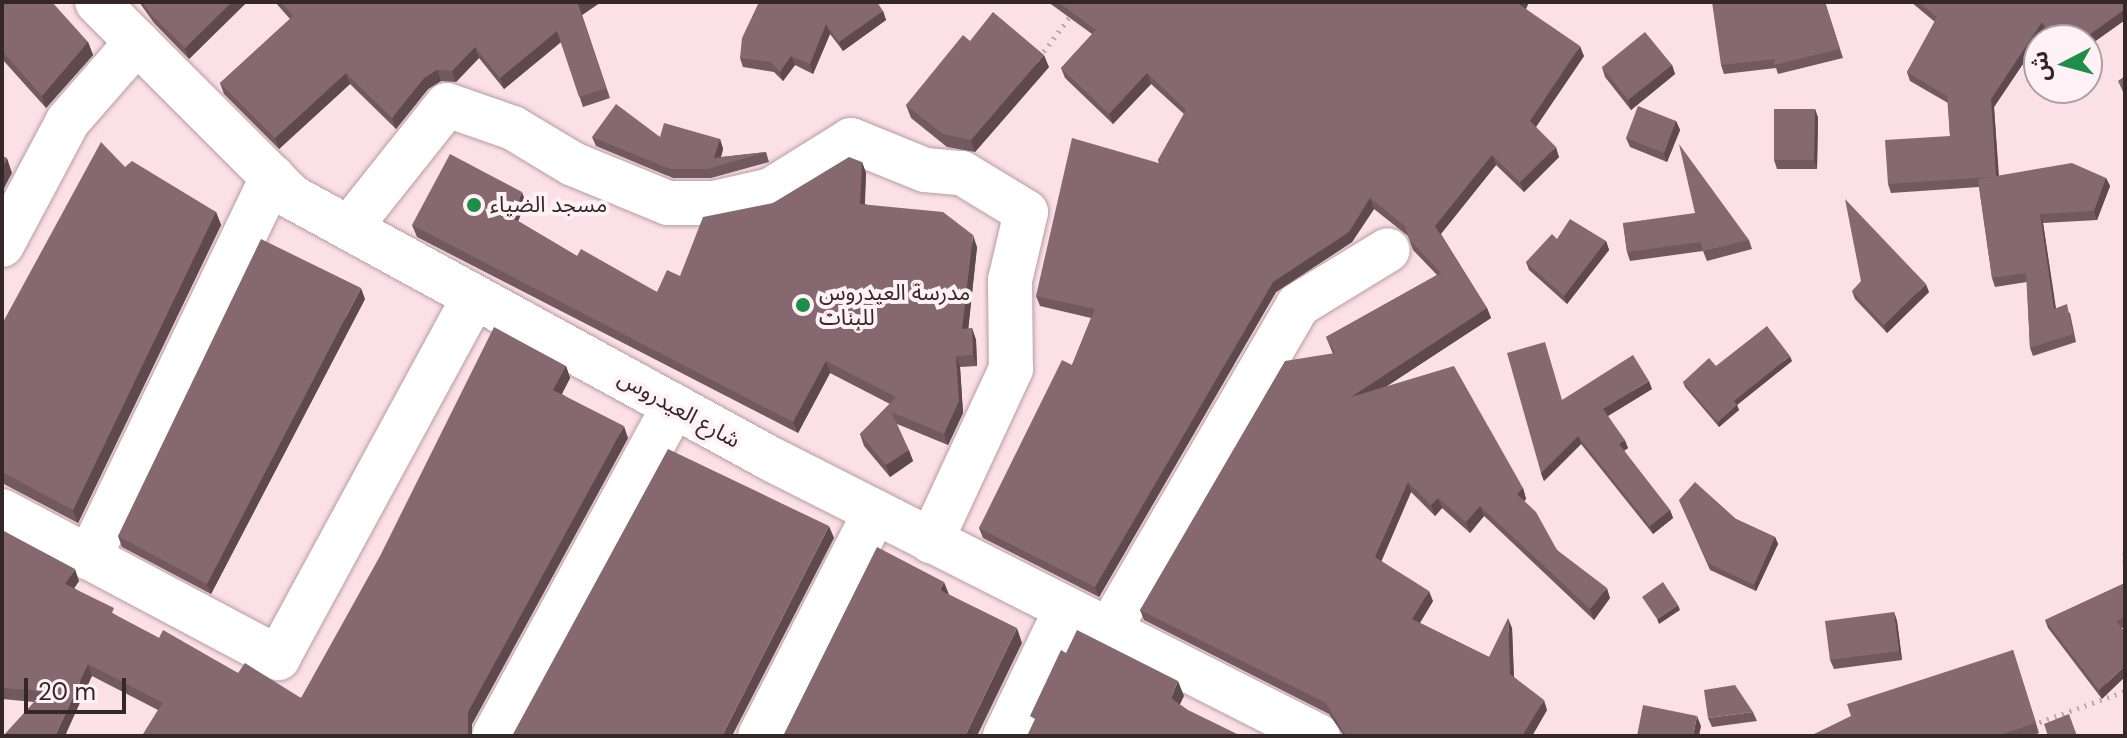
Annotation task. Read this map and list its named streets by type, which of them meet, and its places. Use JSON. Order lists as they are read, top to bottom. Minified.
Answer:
{"streets":{"street":["شارع العيدروس"]},"places":["مسجد الضياء","مدرسة العيدروس للبنات"],"scale_bar":"20 m","north":"left"}
